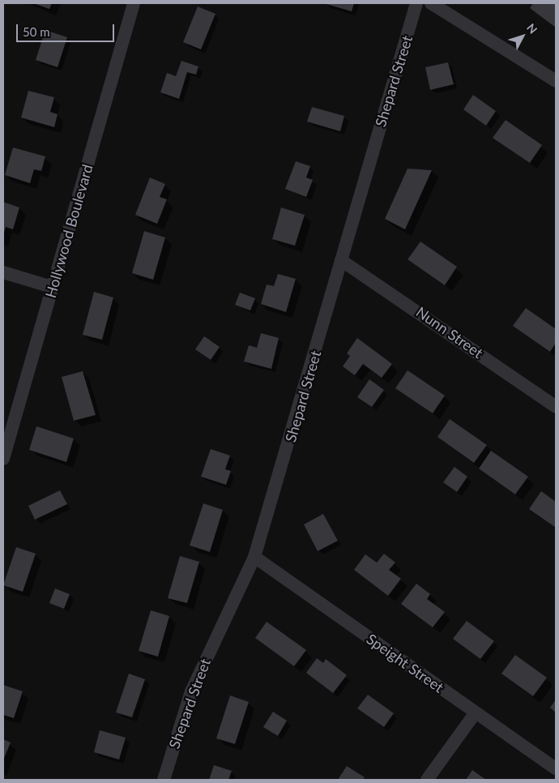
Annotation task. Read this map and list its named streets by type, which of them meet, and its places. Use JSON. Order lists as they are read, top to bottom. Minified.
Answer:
{"streets":{"street":["Shepard Street","Hollywood Boulevard","Nunn Street","Speight Street"]},"crossings":[["Shepard Street","Nunn Street"],["Shepard Street","Speight Street"]],"scale_bar":"50 m","north":"top right"}
